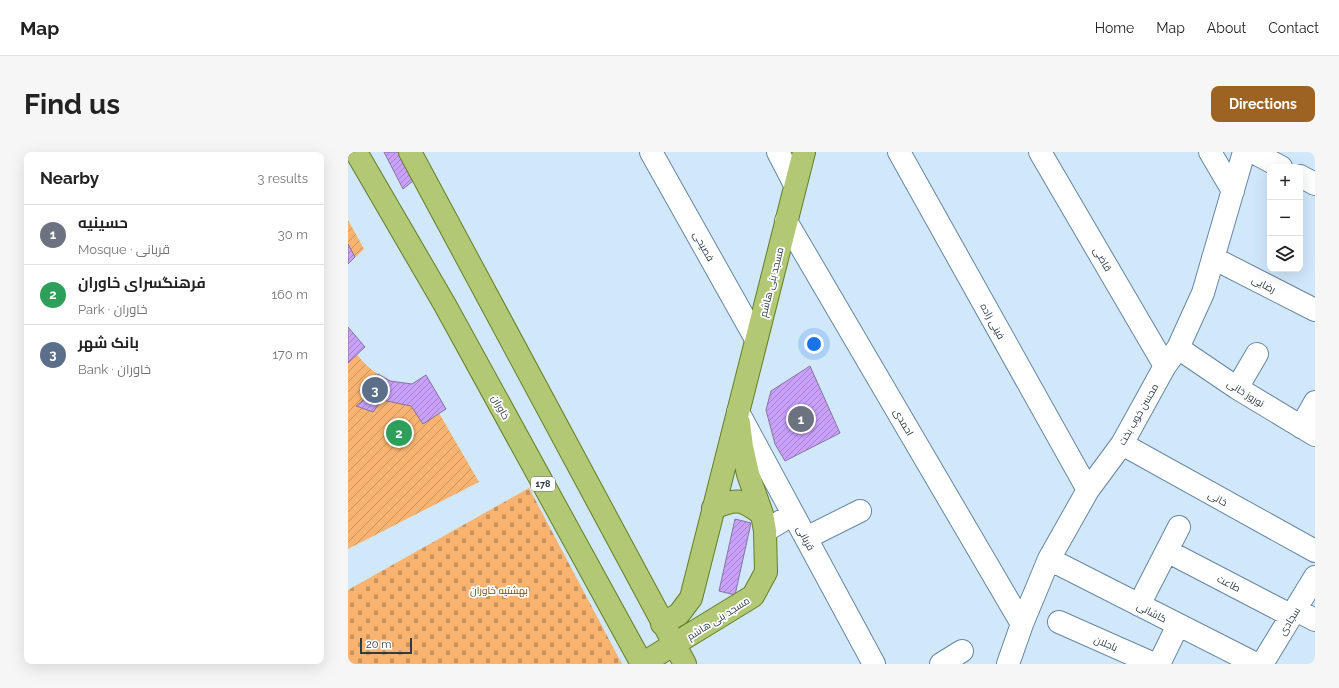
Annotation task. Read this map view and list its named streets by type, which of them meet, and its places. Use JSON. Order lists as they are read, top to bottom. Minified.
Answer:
{"streets":{"main road":["مسجد بنی هاشم","خاوران","178"],"street":["فصیحی","قاضی","رضایی","فینی زاده","نوروز خانی","محسن خوب بخت","احمدی","خانی","قربانی","طاعت","کاشانی","سجادی","باجلان"]},"crossings":[["فصیحی","مسجد بنی هاشم"],["قاضی","محسن خوب بخت"],["مسجد بنی هاشم","خاوران"],["مسجد بنی هاشم","احمدی"],["مسجد بنی هاشم","قربانی"],["رضایی","محسن خوب بخت"],["فینی زاده","محسن خوب بخت"],["نوروز خانی","محسن خوب بخت"],["محسن خوب بخت","احمدی"],["محسن خوب بخت","خانی"],["محسن خوب بخت","کاشانی"],["طاعت","سجادی"]],"parks":["بهشتیه خاوران"],"scale_bar":"20 m","page":{"header":"Map","nav":["Home","Map","About","Contact"],"buttons":"Directions","title":"Find us","heading":["Nearby","3 results"],"map_buttons":["+","−"],"list":[{"mark":"1","name":"حسینیه","note":"Mosque · قربانی","value":"30 m"},{"mark":"2","name":"فرهنگسرای خاوران","note":"Park · خاوران","value":"160 m"},{"mark":"3","name":"بانک شهر","note":"Bank · خاوران","value":"170 m"}],"pins":["3","1","2"],"scale":"20 m"}}
